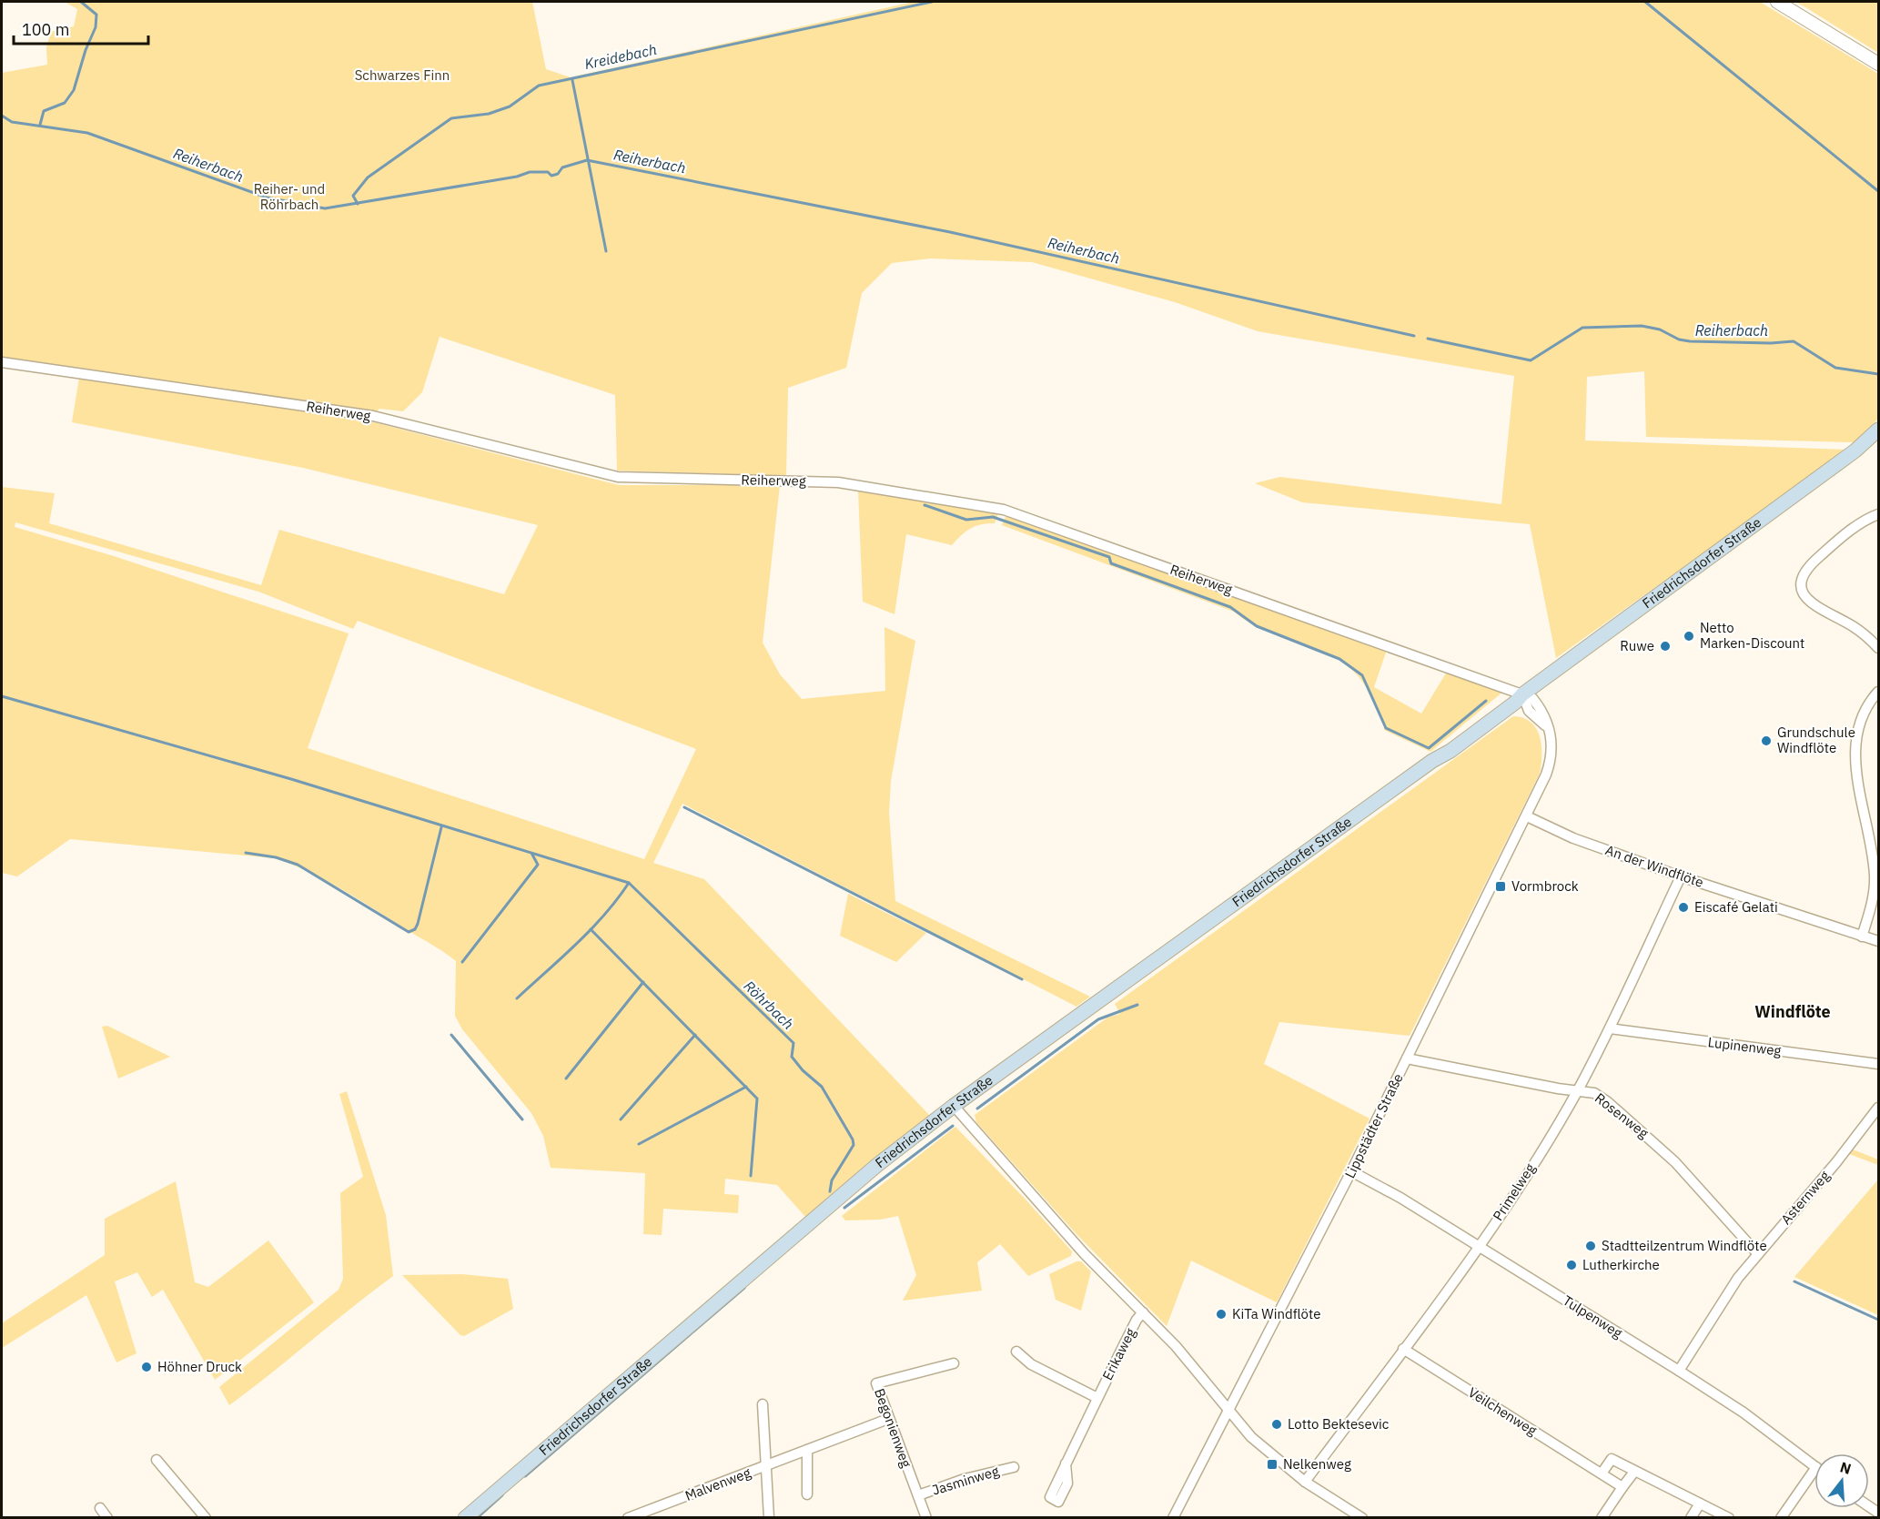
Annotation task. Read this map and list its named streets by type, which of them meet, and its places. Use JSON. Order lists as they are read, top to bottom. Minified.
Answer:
{"streets":{"main road":["Friedrichsdorfer Straße"],"street":["Reiherweg","An der Windflöte","Lupinenweg","Rosenweg","Lippstädter Straße","Primelweg","Asternweg","Tulpenweg","Erikaweg","Veilchenweg","Begonienweg","Jasminweg","Malvenweg"]},"crossings":[["Reiherweg","Friedrichsdorfer Straße"],["Reiherweg","Lippstädter Straße"],["Friedrichsdorfer Straße","Lippstädter Straße"],["An der Windflöte","Lippstädter Straße"],["An der Windflöte","Primelweg"],["Lupinenweg","Primelweg"],["Rosenweg","Lippstädter Straße"],["Rosenweg","Primelweg"],["Rosenweg","Asternweg"],["Lippstädter Straße","Tulpenweg"],["Primelweg","Tulpenweg"],["Primelweg","Veilchenweg"],["Asternweg","Tulpenweg"],["Begonienweg","Jasminweg"],["Begonienweg","Malvenweg"]],"districts":["Windflöte"],"water":["Kreidebach","Reiherbach","Röhrbach"],"parks":["Schwarzes Finn","Reiher- und Röhrbach"],"places":{"other":["Netto Marken-Discount","Ruwe","Grundschule Windflöte","Eiscafé Gelati","Stadtteilzentrum Windflöte","Lutherkirche","KiTa Windflöte","Höhner Druck","Lotto Bektesevic"],"transit":["Vormbrock","Nelkenweg"]},"scale_bar":"100 m","north":"top"}
